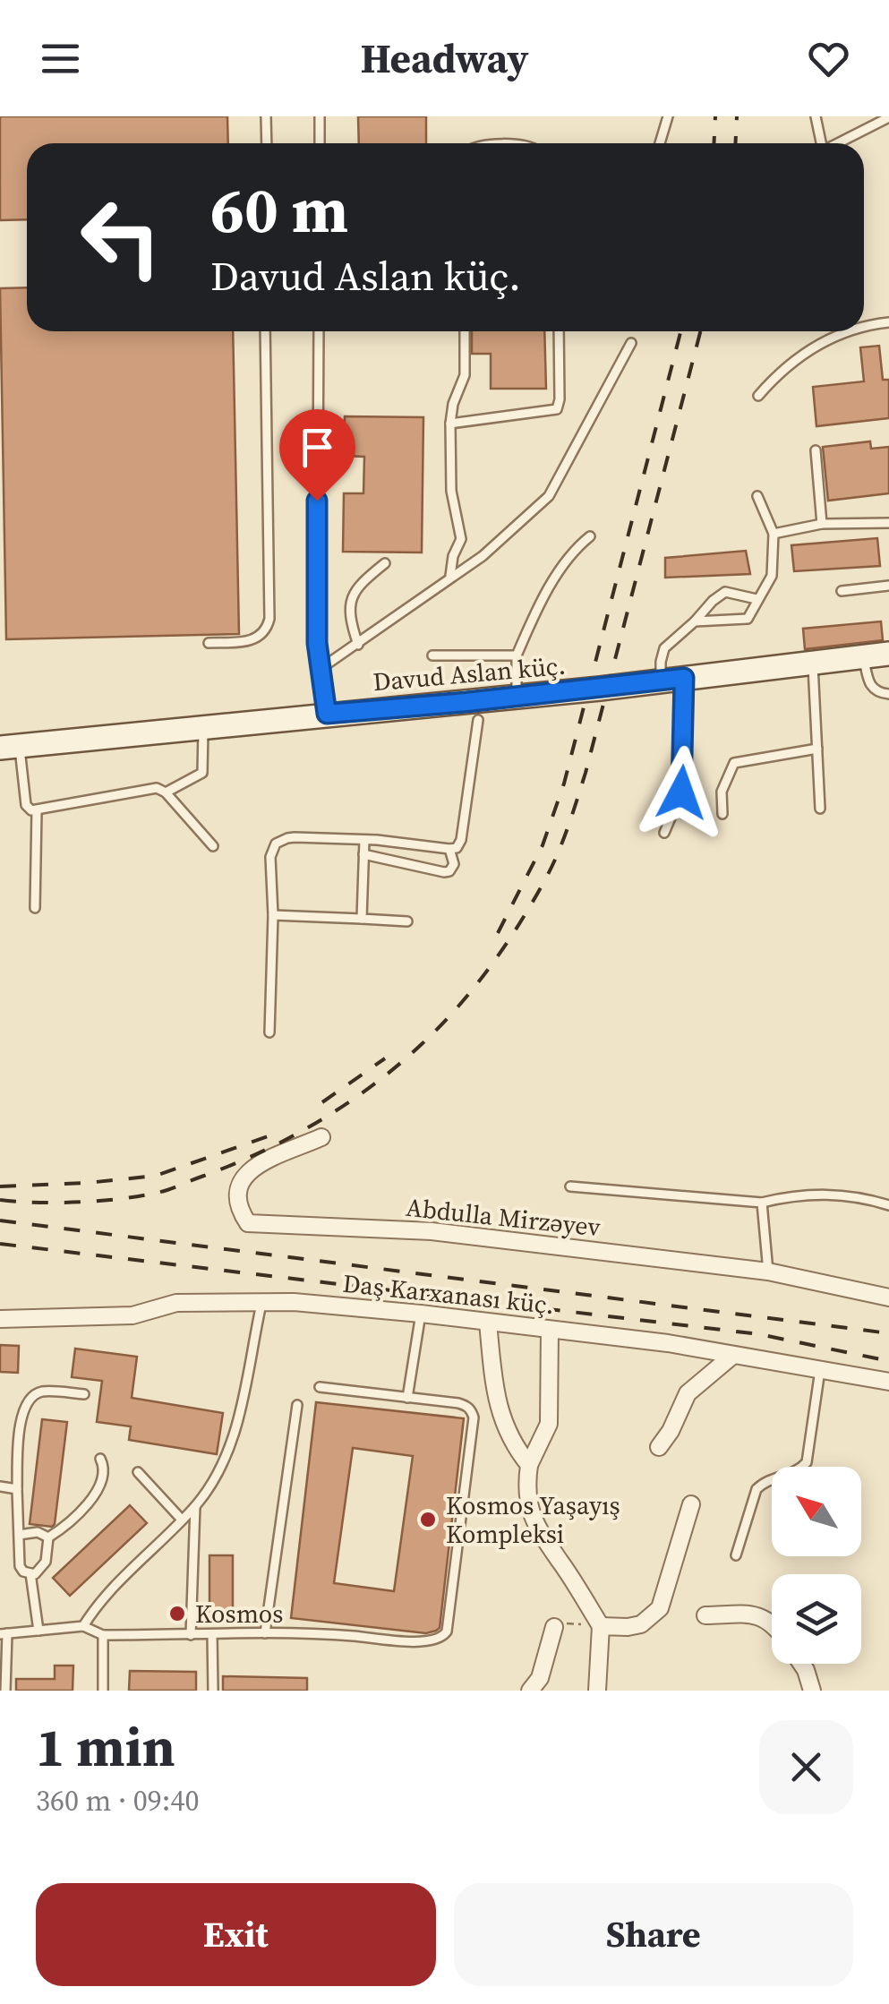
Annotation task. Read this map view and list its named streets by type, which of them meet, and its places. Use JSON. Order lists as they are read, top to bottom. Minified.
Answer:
{"streets":{"street":["Davud Aslan küç.","Abdulla Mirzəyev","Daş Karxanası küç."]},"places":["Kosmos Yaşayış Kompleksi","Kosmos"],"north":"top left","page":{"header":"Headway","turn":["60 m","Davud Aslan küç."],"heading":["1 min","360 m · 09:40"],"buttons":["Exit","Share"]}}
